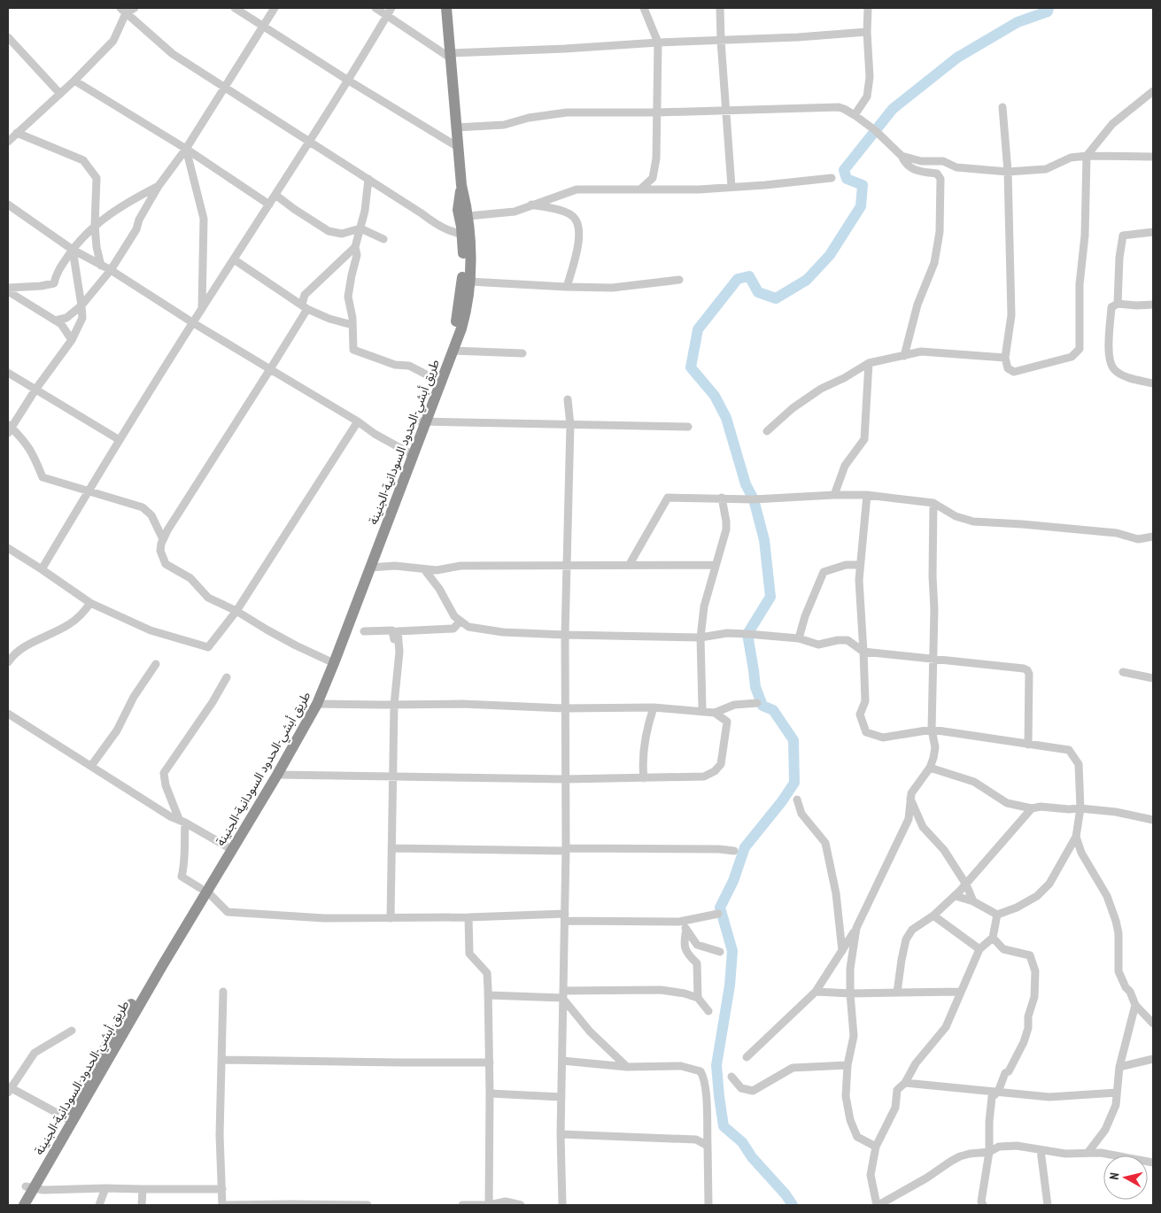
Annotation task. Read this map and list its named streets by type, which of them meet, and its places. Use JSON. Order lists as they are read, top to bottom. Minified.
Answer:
{"streets":{"highway":["طريق أبشي-الحدود السودانية-الجنينة"]},"north":"left"}
